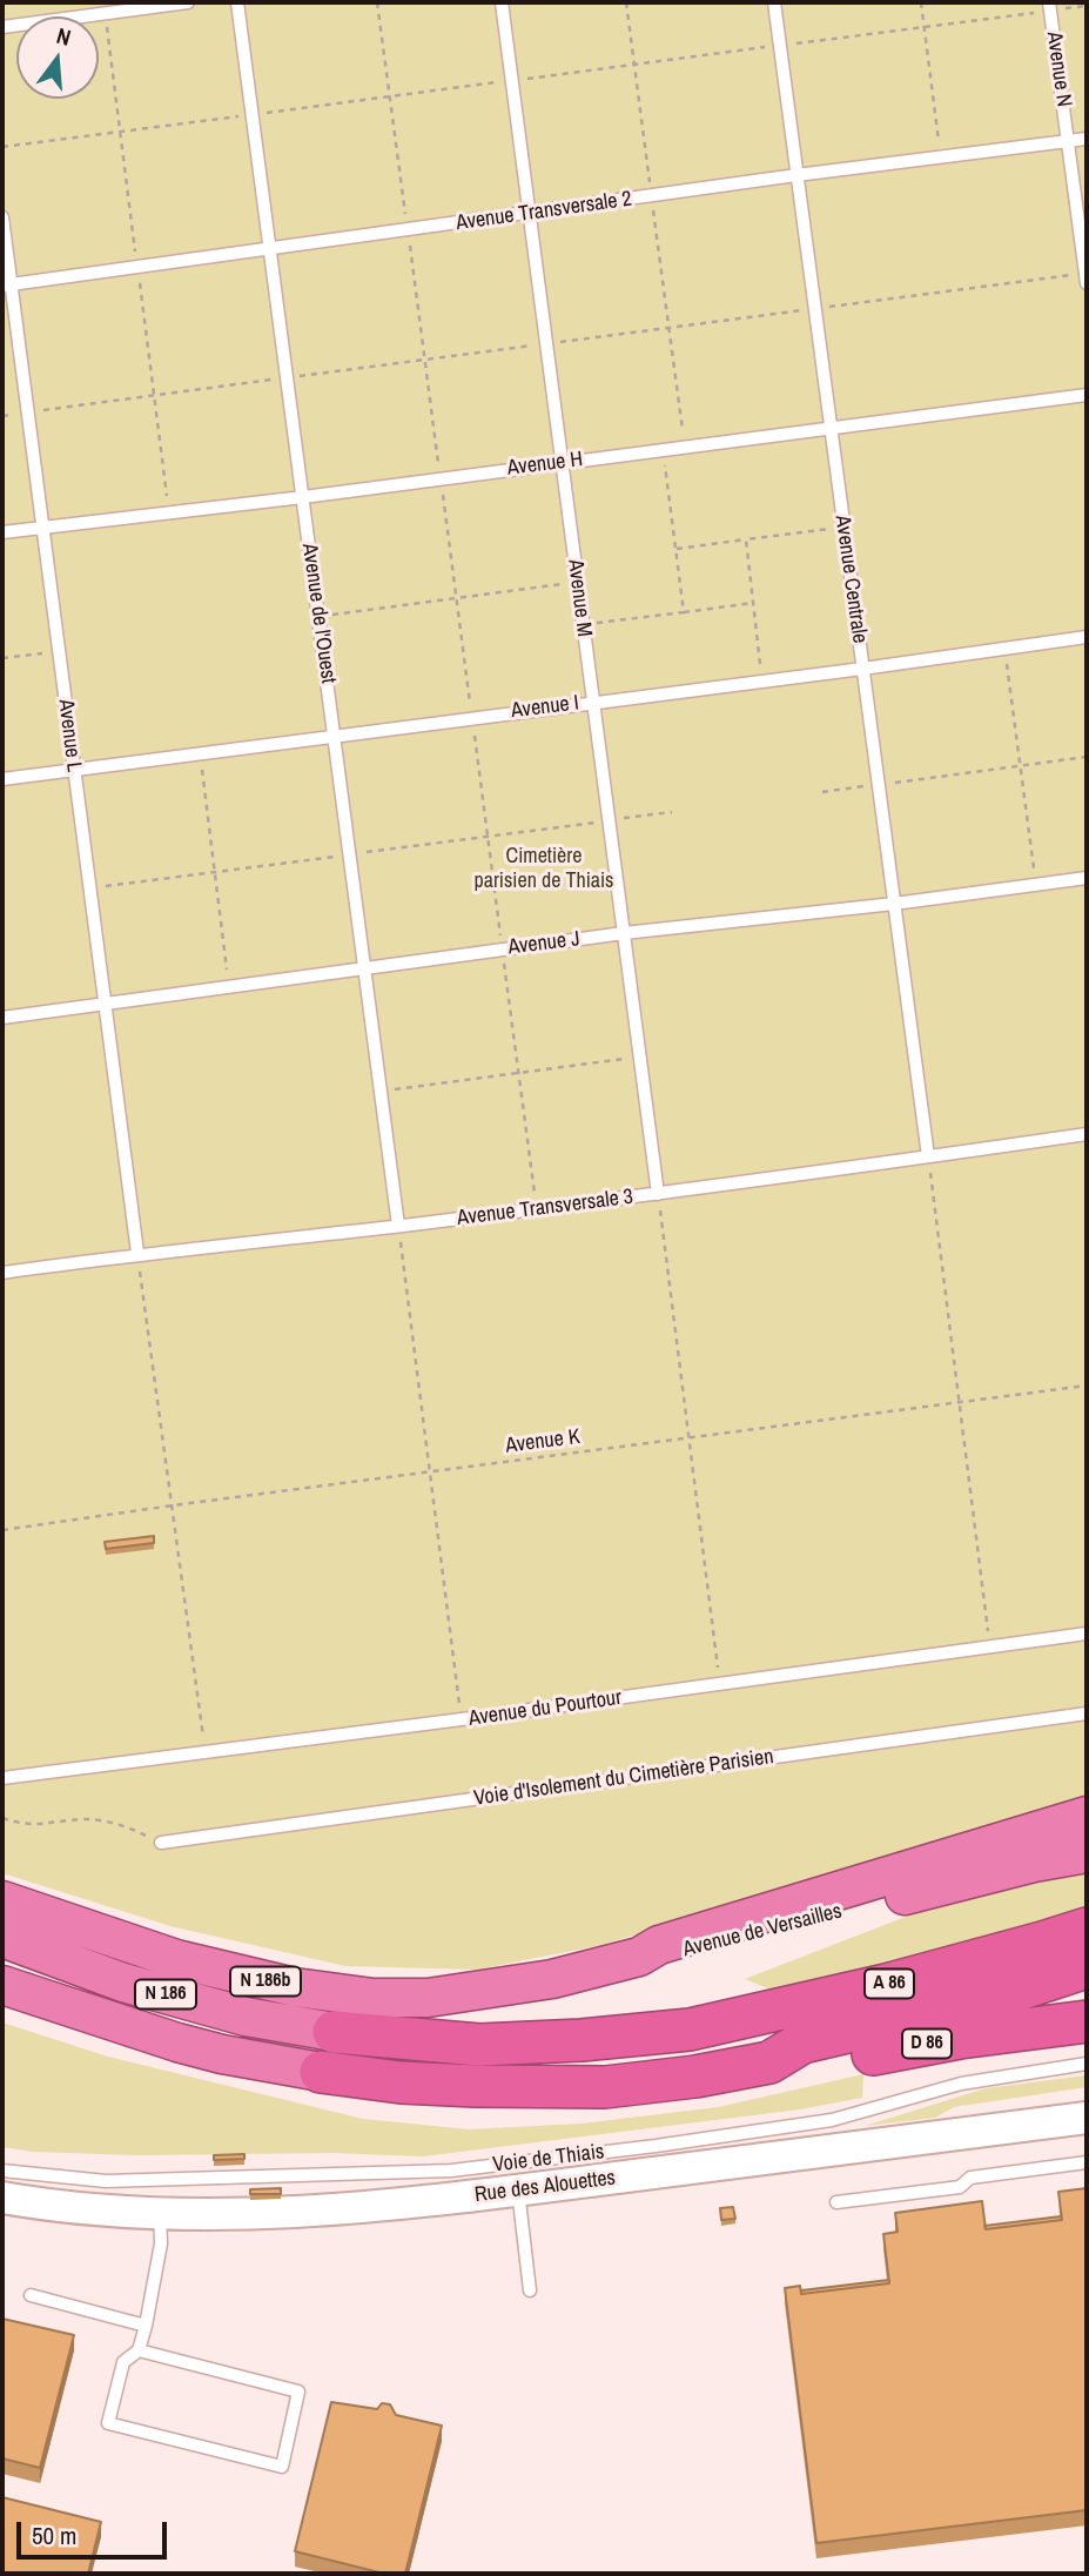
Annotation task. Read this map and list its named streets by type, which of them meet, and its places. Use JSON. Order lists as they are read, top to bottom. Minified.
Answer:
{"streets":{"highway":["Avenue de Versailles","N 186b","A 86","N 186","D 86"],"main road":["Rue des Alouettes"],"lane":["Avenue N","Avenue Transversale 2","Avenue H","Avenue Centrale","Avenue M","Avenue de l'Ouest","Avenue I","Avenue L","Avenue J","Avenue Transversale 3","Avenue du Pourtour","Voie d'Isolement du Cimetière Parisien","Voie de Thiais"],"path":["Avenue K"]},"crossings":[["Avenue N","Avenue Transversale 2"],["Avenue Transversale 2","Avenue Centrale"],["Avenue Transversale 2","Avenue M"],["Avenue Transversale 2","Avenue de l'Ouest"],["Avenue Transversale 2","Avenue L"],["Avenue H","Avenue Centrale"],["Avenue H","Avenue M"],["Avenue H","Avenue de l'Ouest"],["Avenue H","Avenue L"],["Avenue Centrale","Avenue I"],["Avenue Centrale","Avenue J"],["Avenue Centrale","Avenue Transversale 3"],["Avenue M","Avenue I"],["Avenue M","Avenue J"],["Avenue M","Avenue Transversale 3"],["Avenue de l'Ouest","Avenue I"],["Avenue de l'Ouest","Avenue J"],["Avenue de l'Ouest","Avenue Transversale 3"],["Avenue I","Avenue L"],["Avenue L","Avenue J"],["Avenue L","Avenue Transversale 3"],["Avenue de Versailles","N 186b"],["A 86","N 186"],["A 86","D 86"]],"parks":["Cimetière parisien de Thiais"],"scale_bar":"50 m","north":"top"}
